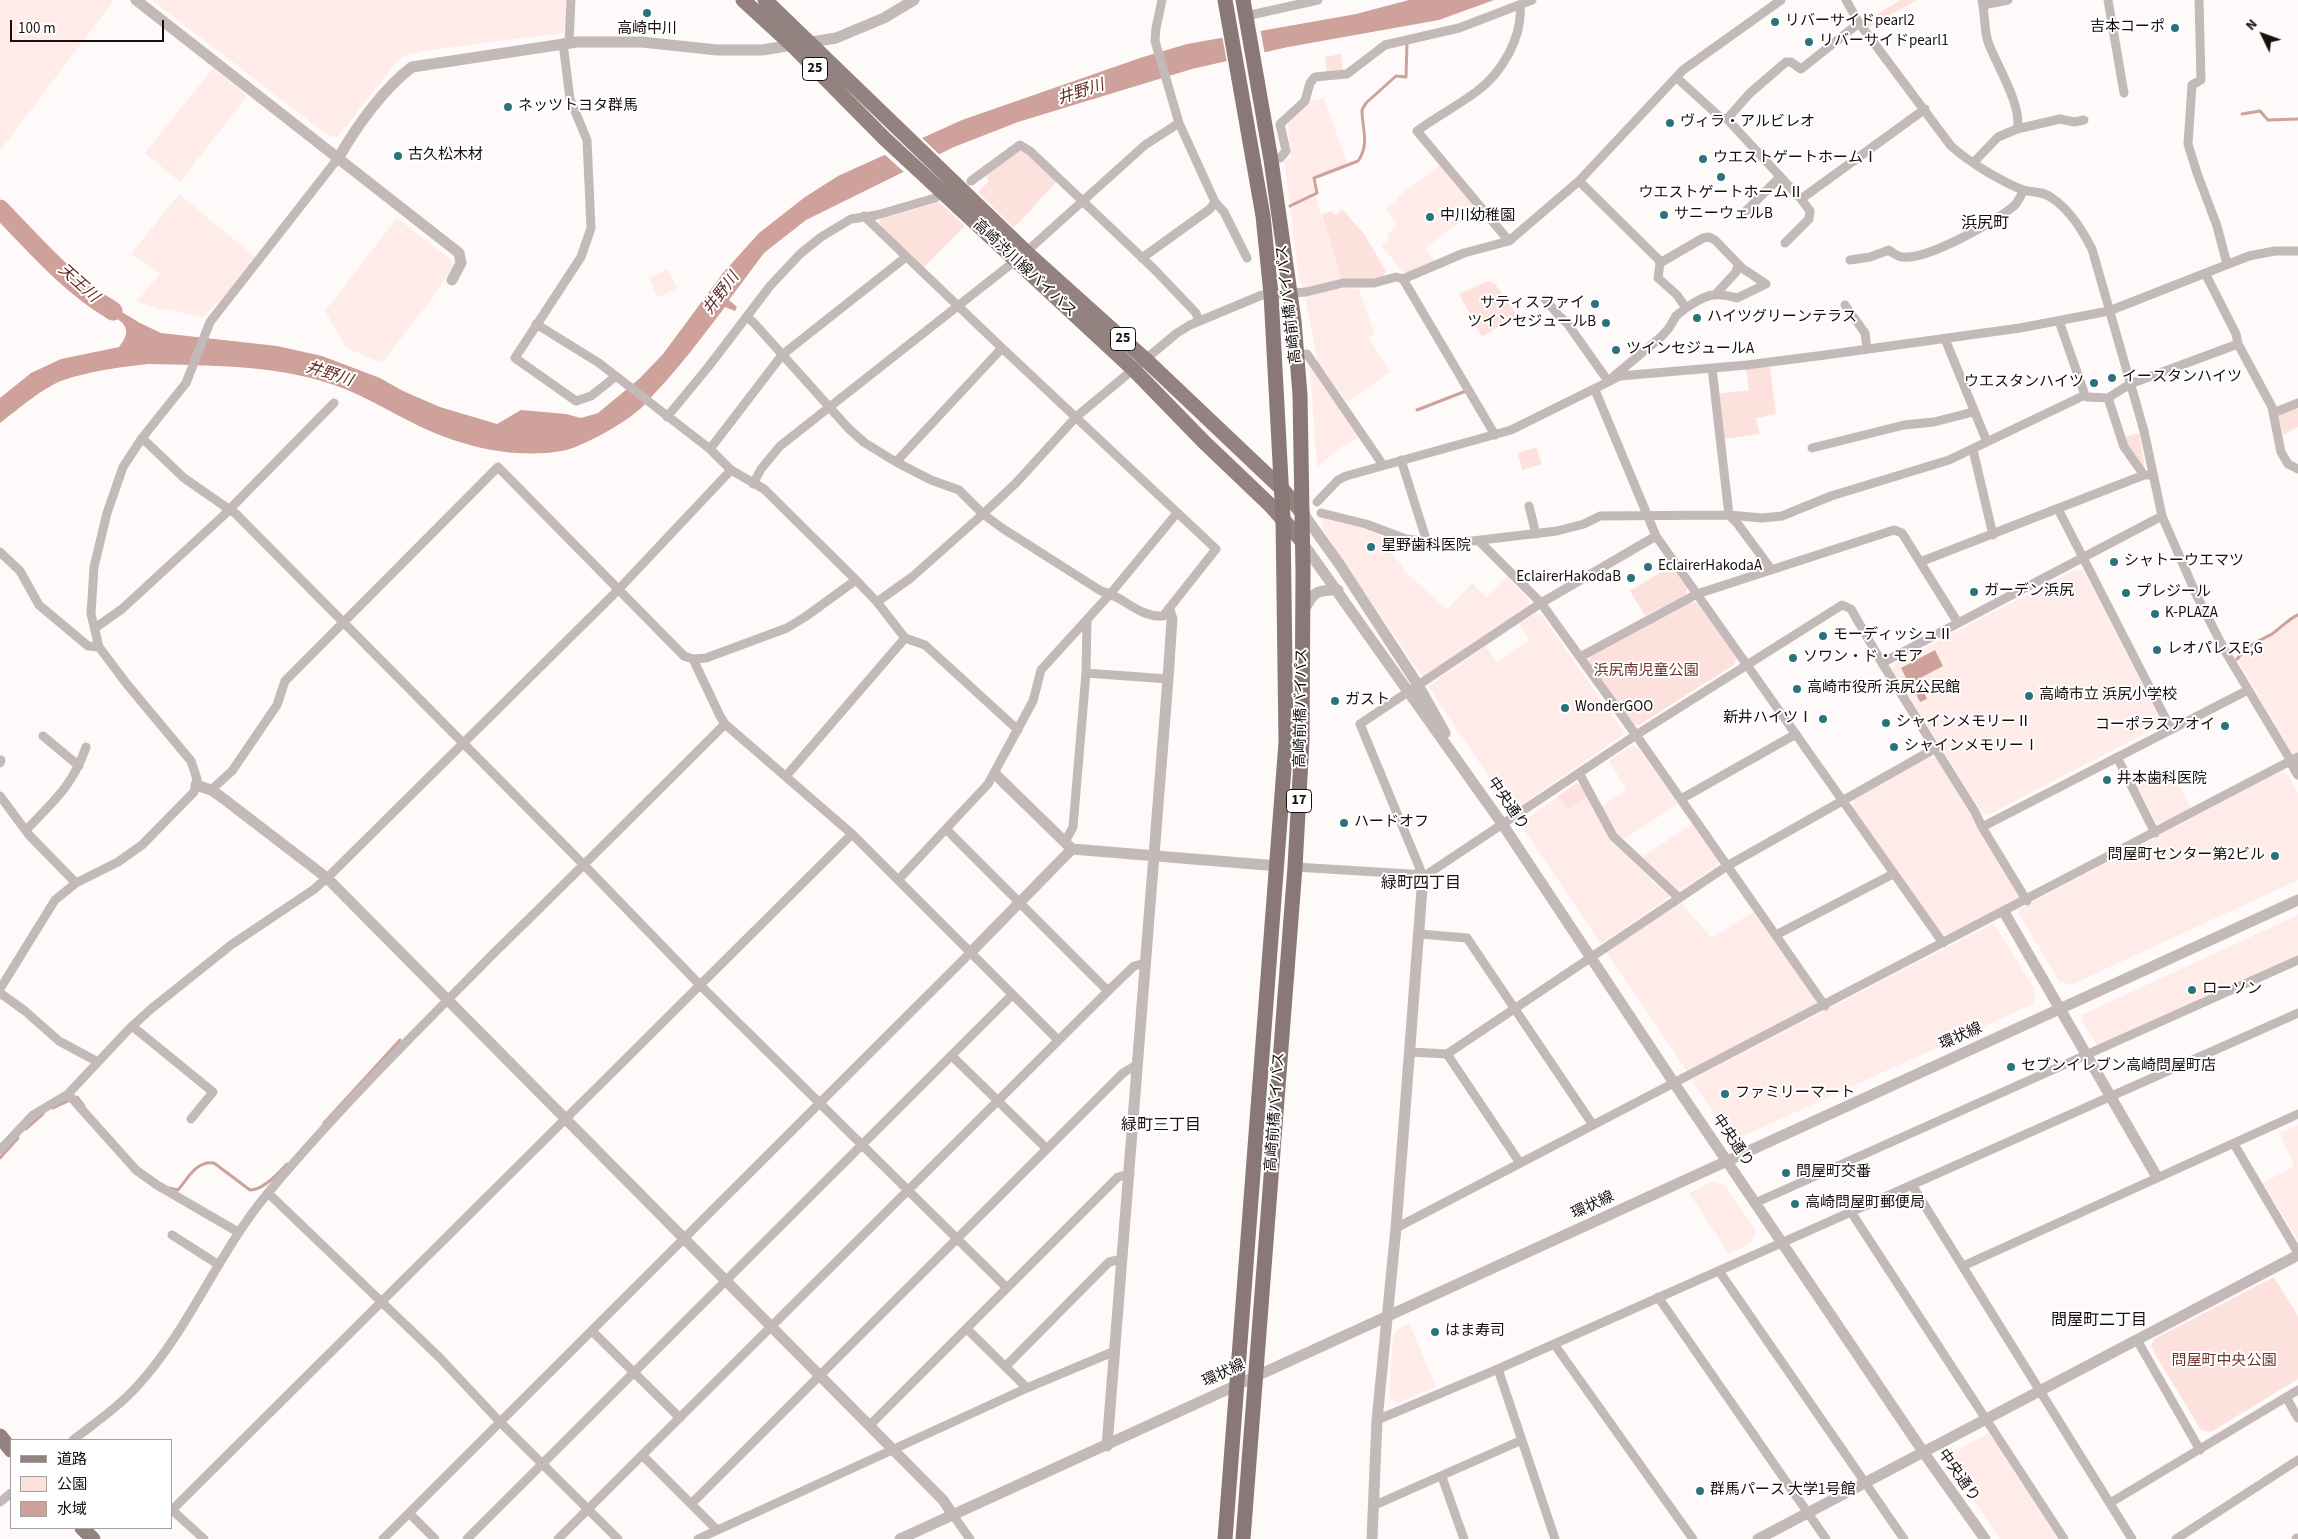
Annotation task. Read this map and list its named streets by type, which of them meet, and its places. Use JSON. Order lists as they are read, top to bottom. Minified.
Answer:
{"streets":{"highway":["高崎前橋バイパス","17"],"main road":["25","高崎渋川線バイパス"],"street":["中央通り","環状線"]},"crossings":[["高崎渋川線バイパス","高崎前橋バイパス"],["高崎渋川線バイパス","中央通り"],["高崎前橋バイパス","中央通り"],["高崎前橋バイパス","環状線"],["中央通り","環状線"]],"districts":["浜尻町","緑町四丁目","緑町三丁目","問屋町二丁目"],"water":["井野川","天王川"],"parks":["浜尻南児童公園","問屋町中央公園"],"places":["高崎中川","リバーサイドpearl2","吉本コーポ","リバーサイドpearl1","ネッツトヨタ群馬","ヴィラ・アルビレオ","古久松木材","ウエストゲートホームⅠ","ウエストゲートホームⅡ","サニーウェルB","中川幼稚園","サティスファイ","ハイツグリーンテラス","ツインセジュールB","ツインセジュールA","イースタンハイツ","ウエスタンハイツ","星野歯科医院","シャトーウエマツ","EclairerHakodaA","EclairerHakodaB","ガーデン浜尻","プレジール","K-PLAZA","モーディッシュⅡ","レオパレスE,G","ソワン・ド・モア","高崎市役所 浜尻公民館","高崎市立 浜尻小学校","ガスト","WonderGOO","新井ハイツⅠ","シャインメモリーⅡ","コーポラスアオイ","シャインメモリーⅠ","井本歯科医院","ハードオフ","問屋町センター第2ビル","ローソン","セブンイレブン高崎問屋町店","ファミリーマート","問屋町交番","高崎問屋町郵便局","はま寿司","群馬パース 大学1号館"],"legend":["道路","公園","水域"],"scale_bar":"100 m","north":"top left"}
